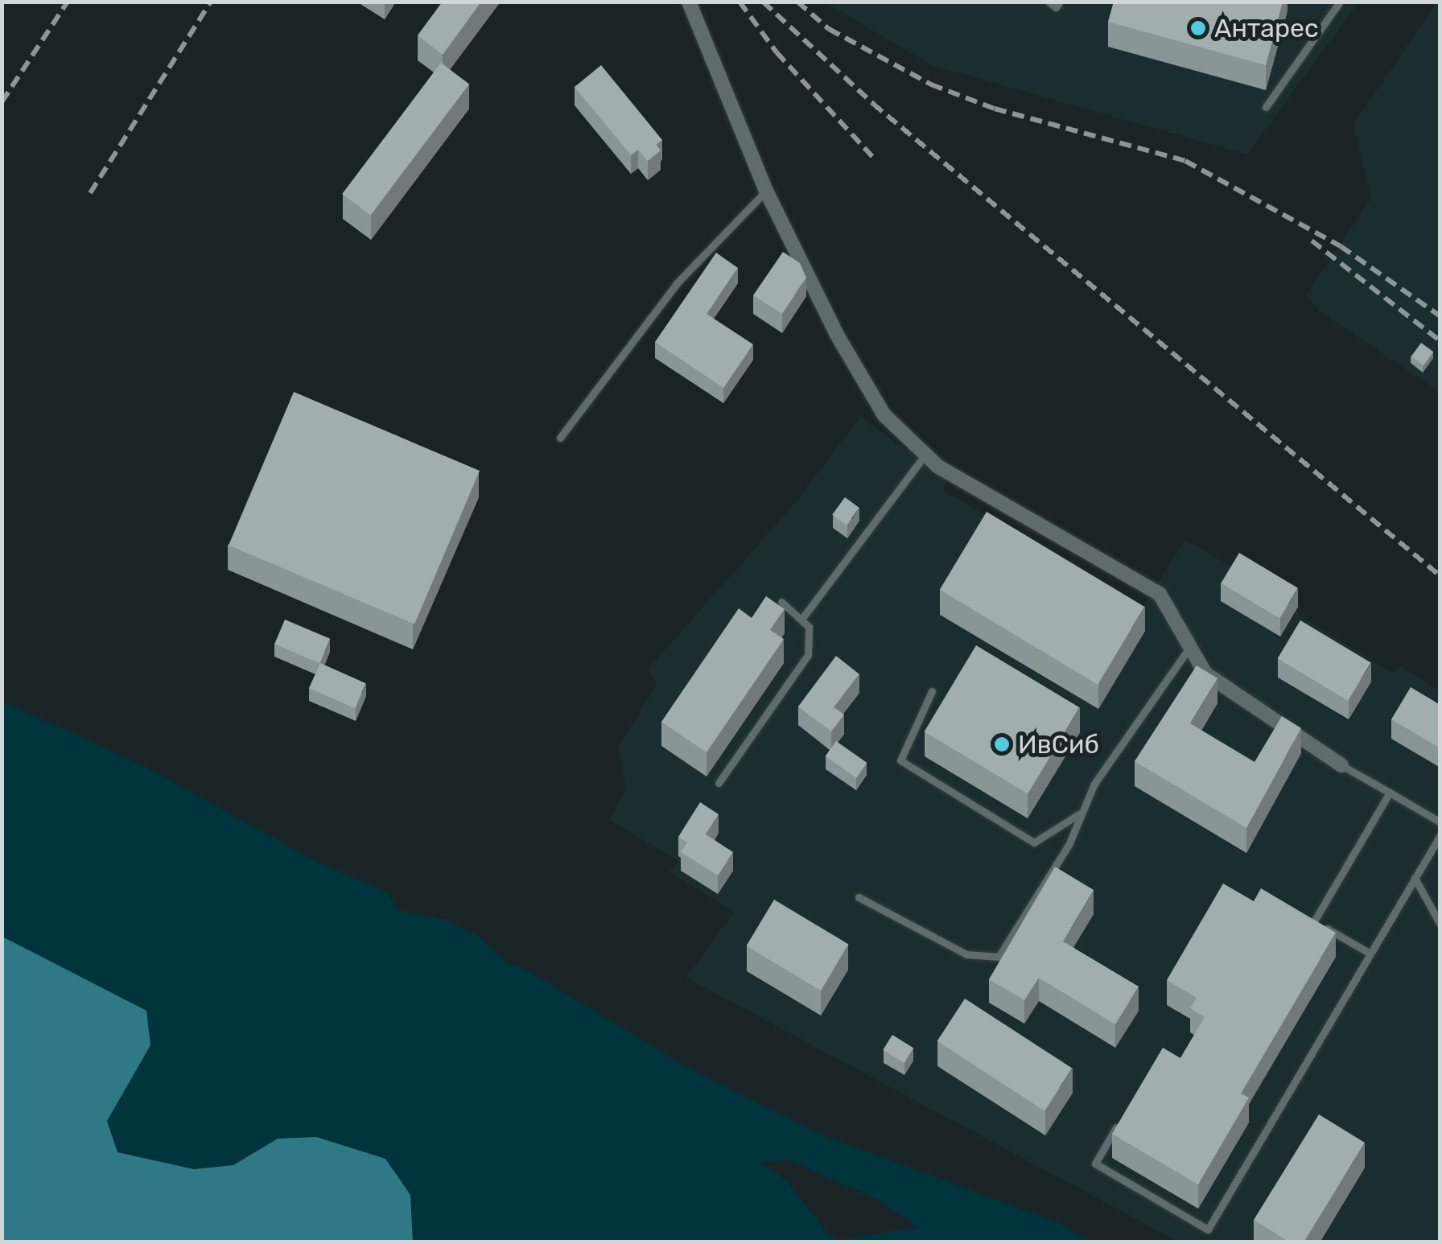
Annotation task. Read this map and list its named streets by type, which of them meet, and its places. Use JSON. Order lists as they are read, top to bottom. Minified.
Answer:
{"places":["Антарес","ИвСиб"]}
